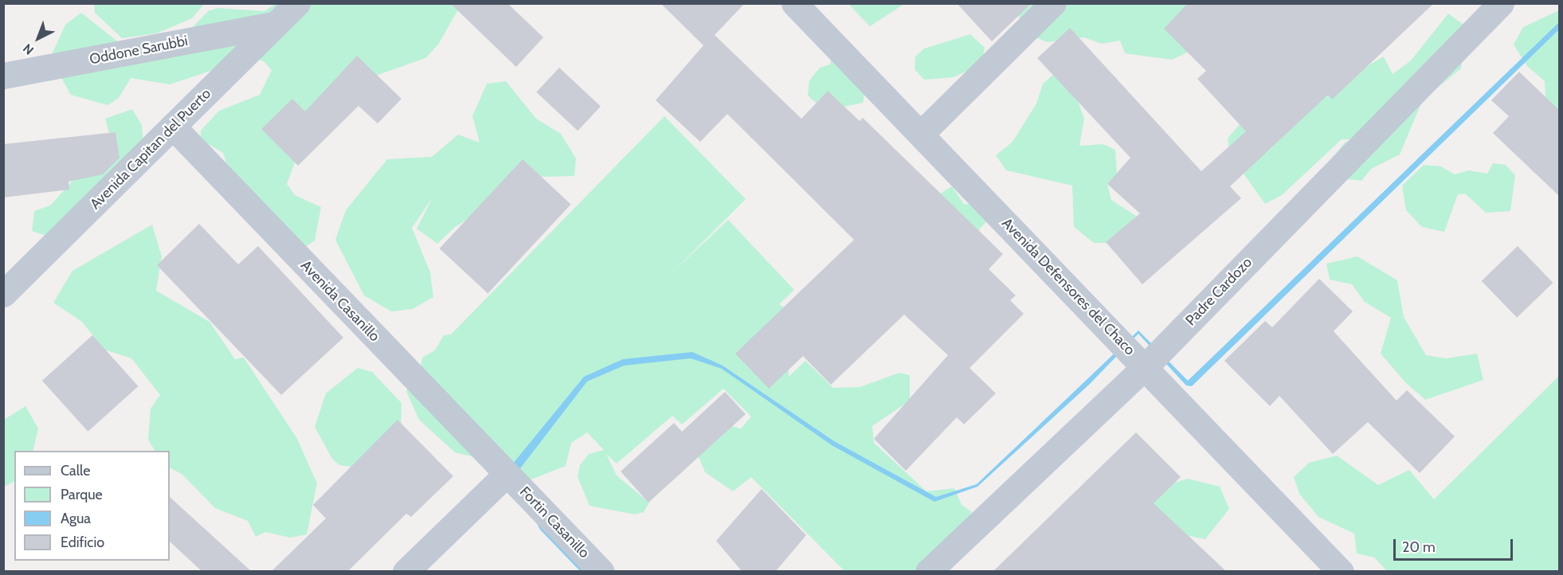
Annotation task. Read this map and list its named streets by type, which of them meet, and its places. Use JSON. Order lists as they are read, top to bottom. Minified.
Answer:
{"streets":{"street":["Oddone Sarubbi","Avenida Capitan del Puerto","Avenida Defensores del Chaco","Padre Cardozo","Avenida Casanillo","Fortin Casanillo"]},"crossings":[["Oddone Sarubbi","Avenida Capitan del Puerto"],["Avenida Capitan del Puerto","Avenida Casanillo"],["Avenida Defensores del Chaco","Padre Cardozo"],["Avenida Casanillo","Fortin Casanillo"]],"legend":["Calle","Parque","Agua","Edificio"],"scale_bar":"20 m","north":"bottom left"}
